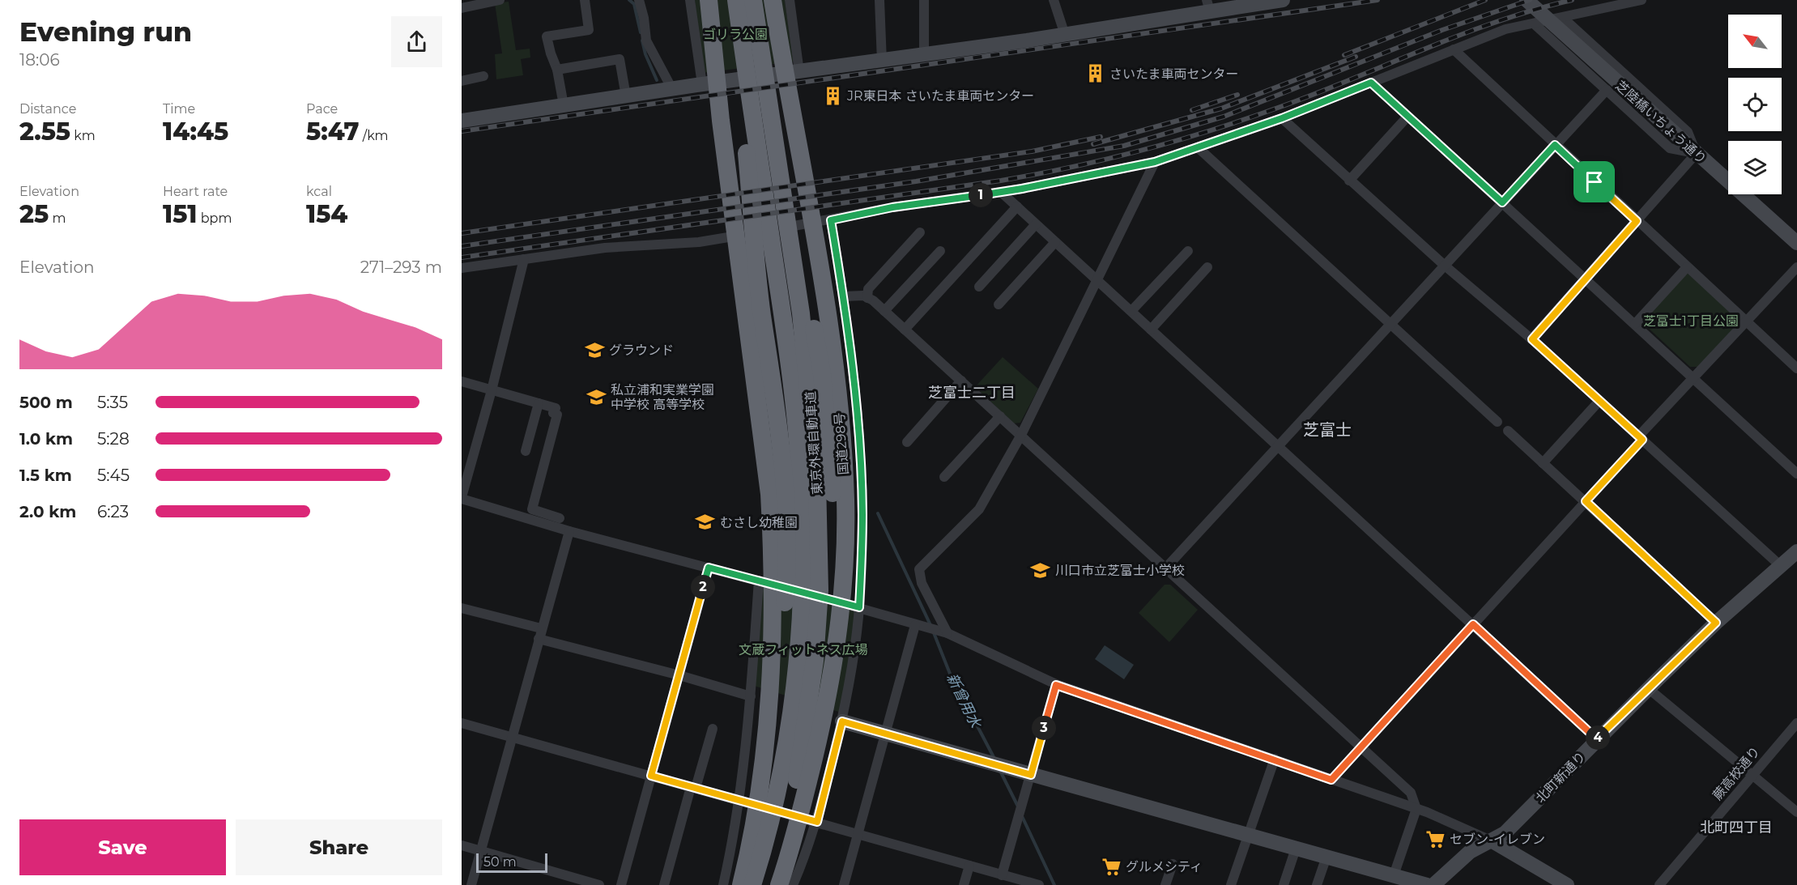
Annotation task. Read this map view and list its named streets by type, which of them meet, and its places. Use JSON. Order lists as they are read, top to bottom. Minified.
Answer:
{"streets":{"highway":["東京外環自動車道","国道298号"],"street":["芝陸橋いちょう通り","蕨高校通り","北町新通り"]},"districts":["芝富士二丁目","芝富士","北町四丁目"],"water":["新曾用水"],"parks":["ゴリラ公園","芝富士1丁目公園","文蔵フィットネス広場"],"places":{"building":["さいたま車両センター","JR東日本 さいたま車両センター"],"school or university":["グラウンド","私立浦和実業学園 中学校 高等学校","むさし幼稚園","川口市立芝富士小学校"],"supermarket":["セブン-イレブン","グルメシティ"]},"scale_bar":"50 m","north":"top left","page":{"heading":["Evening run","18:06"],"stats":[["Distance","2.55 km"],["Time","14:45"],["Pace","5:47 /km"],["Elevation","25 m"],["Heart rate","151 bpm"],["kcal","154"]],"pins":["1","2","3","4"],"chart":["Elevation","271–293 m"],"list":[{"name":"500 m","note":"5:35"},{"name":"1.0 km","note":"5:28"},{"name":"1.5 km","note":"5:45"},{"name":"2.0 km","note":"6:23"}],"buttons":["Save","Share"],"scale":"50 m"}}
